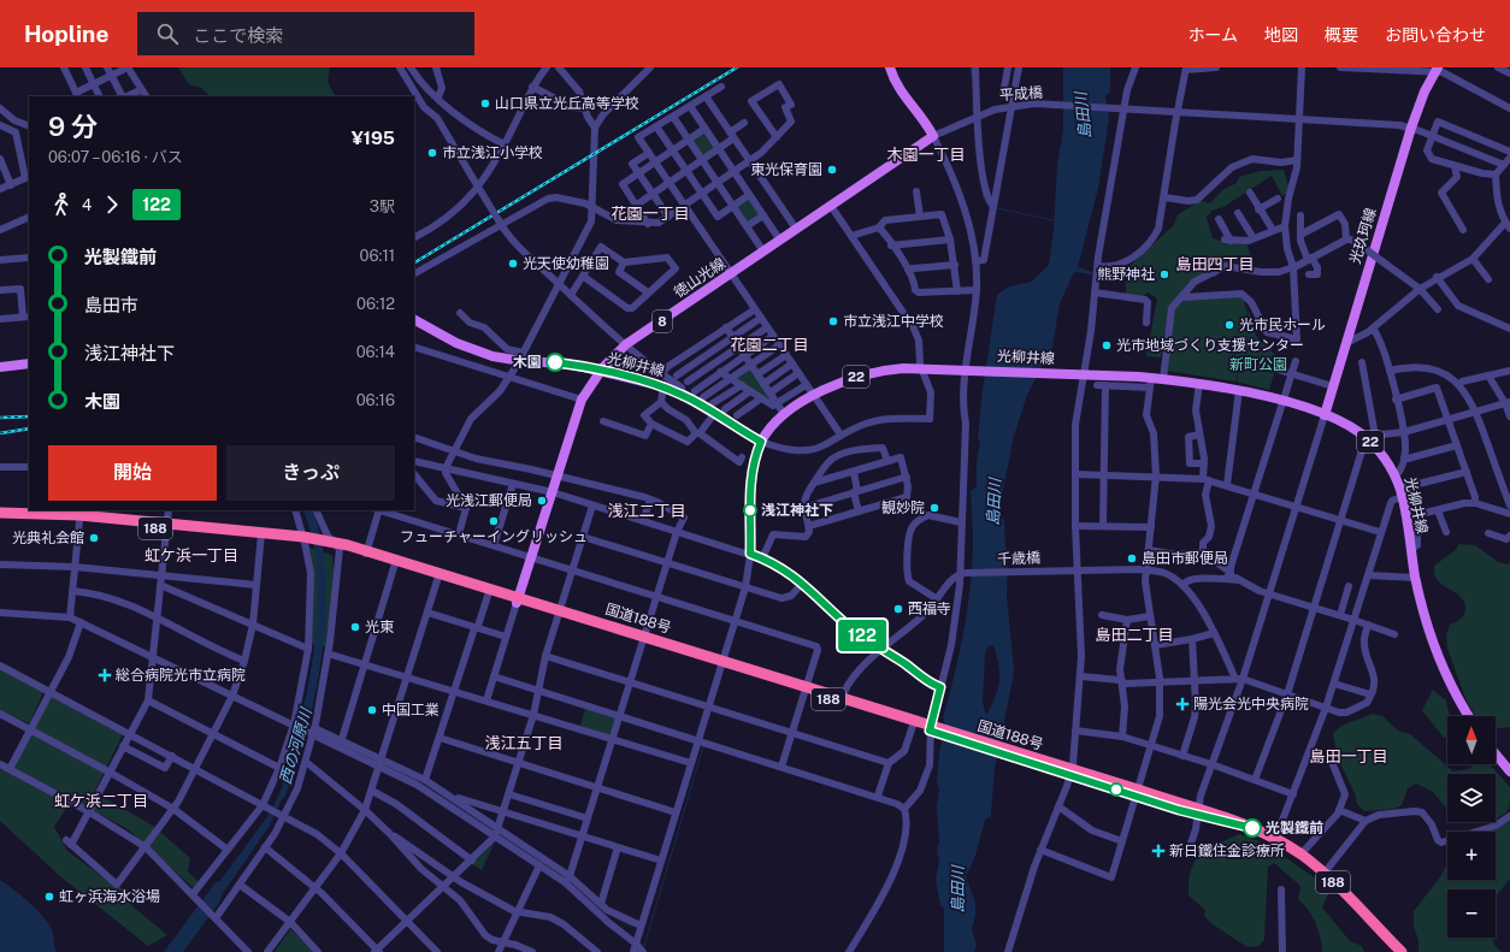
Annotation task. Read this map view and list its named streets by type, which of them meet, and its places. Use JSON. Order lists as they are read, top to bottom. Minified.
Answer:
{"streets":{"highway":["188","国道188号"],"main road":["光玖珂線","徳山光線","8","光柳井線","22"],"street":["平成橋","千歳橋"]},"crossings":[["平成橋","光玖珂線"],["平成橋","徳山光線"],["光玖珂線","光柳井線"],["徳山光線","光柳井線"],["徳山光線","国道188号"]],"districts":["木園一丁目","花園一丁目","島田四丁目","花園二丁目","浅江二丁目","虹ケ浜一丁目","島田二丁目","浅江五丁目","島田一丁目","虹ケ浜二丁目"],"water":["島田川","西の河原川"],"parks":["新町公園"],"places":{"other":["山口県立光丘高等学校","市立浅江小学校","東光保育園","光天使幼稚園","熊野神社","市立浅江中学校","光市民ホール","光市地域づくり支援センター","木園","光浅江郵便局","観妙院","浅江神社下","フューチャーイングリッシュ","光典礼会館","島田市郵便局","西福寺","光東","中国工業","光製鐵前","虹ヶ浜海水浴場"],"health":["総合病院光市立病院","陽光会光中央病院","新日鐵住金診療所"]},"lines":["bus line 122"],"north":"top","page":{"header":"Hopline","search":"ここで検索","nav":["ホーム","地図","概要","お問い合わせ"],"on_map":"122","heading":["9 分","06:07 – 06:16 · バス","¥195"],"legs":["4","122","3駅"],"list":[{"name":"光製鐵前","value":"06:11"},{"name":"島田市","value":"06:12"},{"name":"浅江神社下","value":"06:14"},{"name":"木園","value":"06:16"}],"buttons":["開始","きっぷ"],"map_buttons":["+","−"]}}
